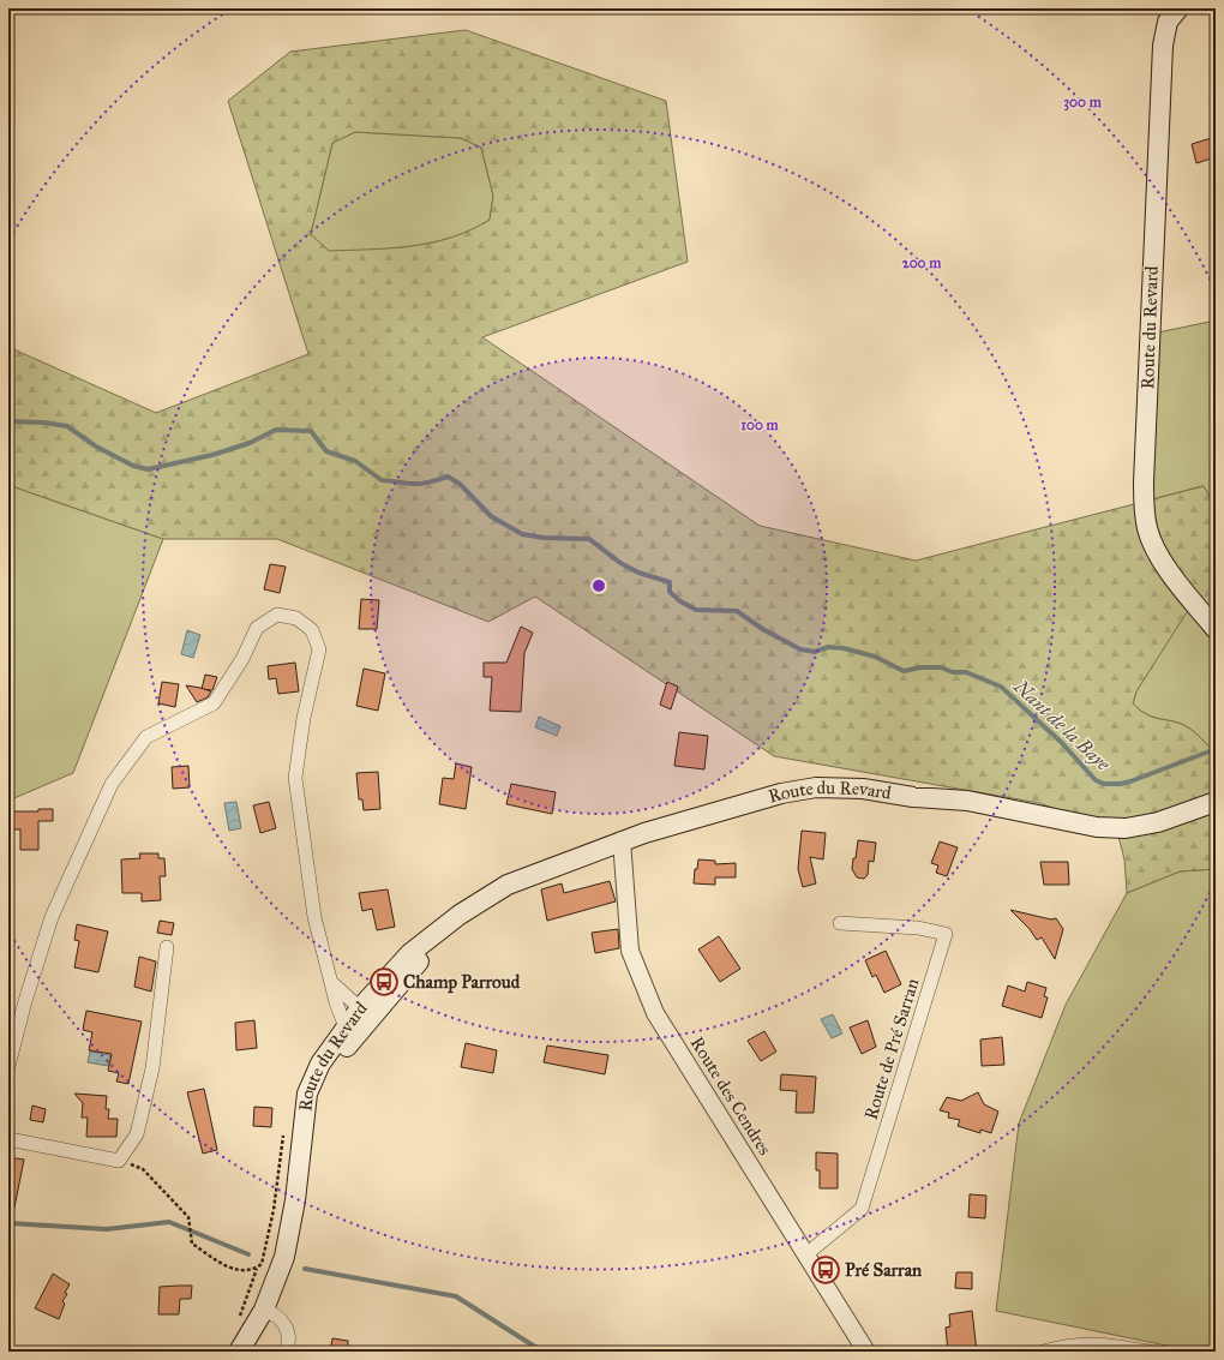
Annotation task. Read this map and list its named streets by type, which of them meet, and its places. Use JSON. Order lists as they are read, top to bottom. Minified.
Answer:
{"streets":{"main road":["Route du Revard"],"street":["Route de Pré Sarran","Route des Cendres"]},"crossings":[["Route du Revard","Route des Cendres"],["Route de Pré Sarran","Route des Cendres"]],"water":["Nant de la Baye"],"places":{"bus stop":["Champ Parroud","Pré Sarran"]},"rings":["300 m","200 m","100 m"]}
